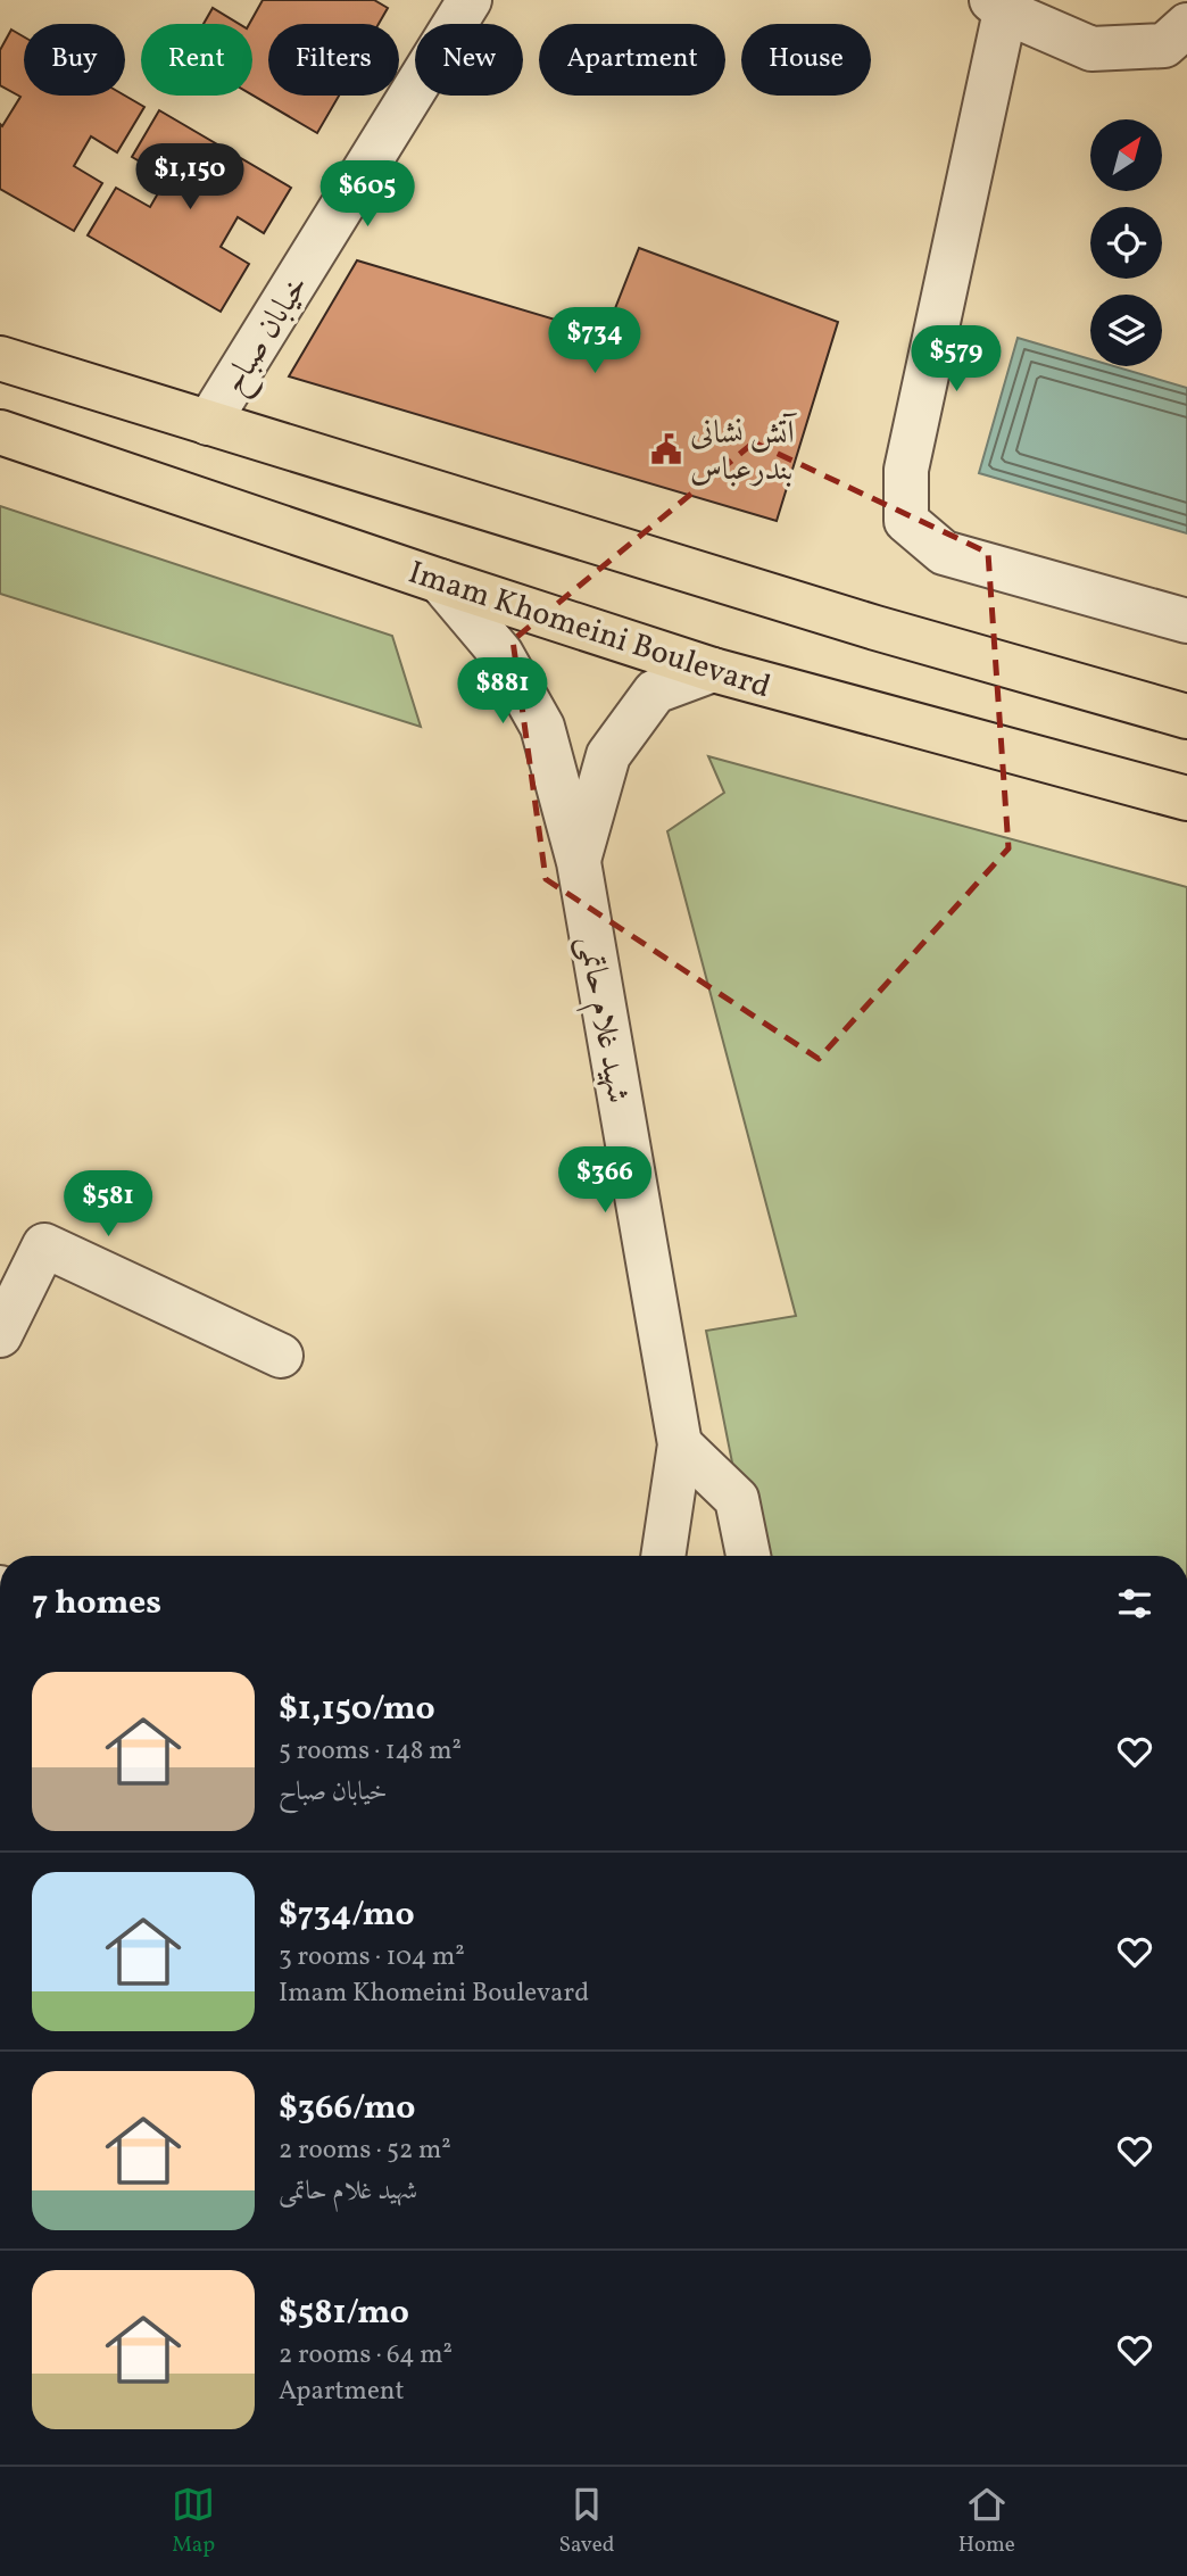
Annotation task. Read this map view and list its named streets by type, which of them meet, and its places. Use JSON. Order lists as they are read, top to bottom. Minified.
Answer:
{"streets":{"main road":["Imam Khomeini Boulevard"],"street":["خیابان صباح","شهید غلام حاتمی"]},"crossings":[["Imam Khomeini Boulevard","شهید غلام حاتمی"]],"places":{"public building":["آتش نشانی بندرعباس"]},"north":"top right","page":{"chip":["Buy","Rent","Filters","New","Apartment","House"],"price":["$1,150","$605","$734","$579","$881","$366","$581"],"heading":"7 homes","list":[{"name":"$1,150/mo","note":"5 rooms · 148 m² · خیابان صباح"},{"name":"$734/mo","note":"3 rooms · 104 m² · Imam Khomeini Boulevard"},{"name":"$366/mo","note":"2 rooms · 52 m² · شهید غلام حاتمی"},{"name":"$581/mo","note":"2 rooms · 64 m² · Apartment"}],"tabs":["Map","Saved","Home"]}}
